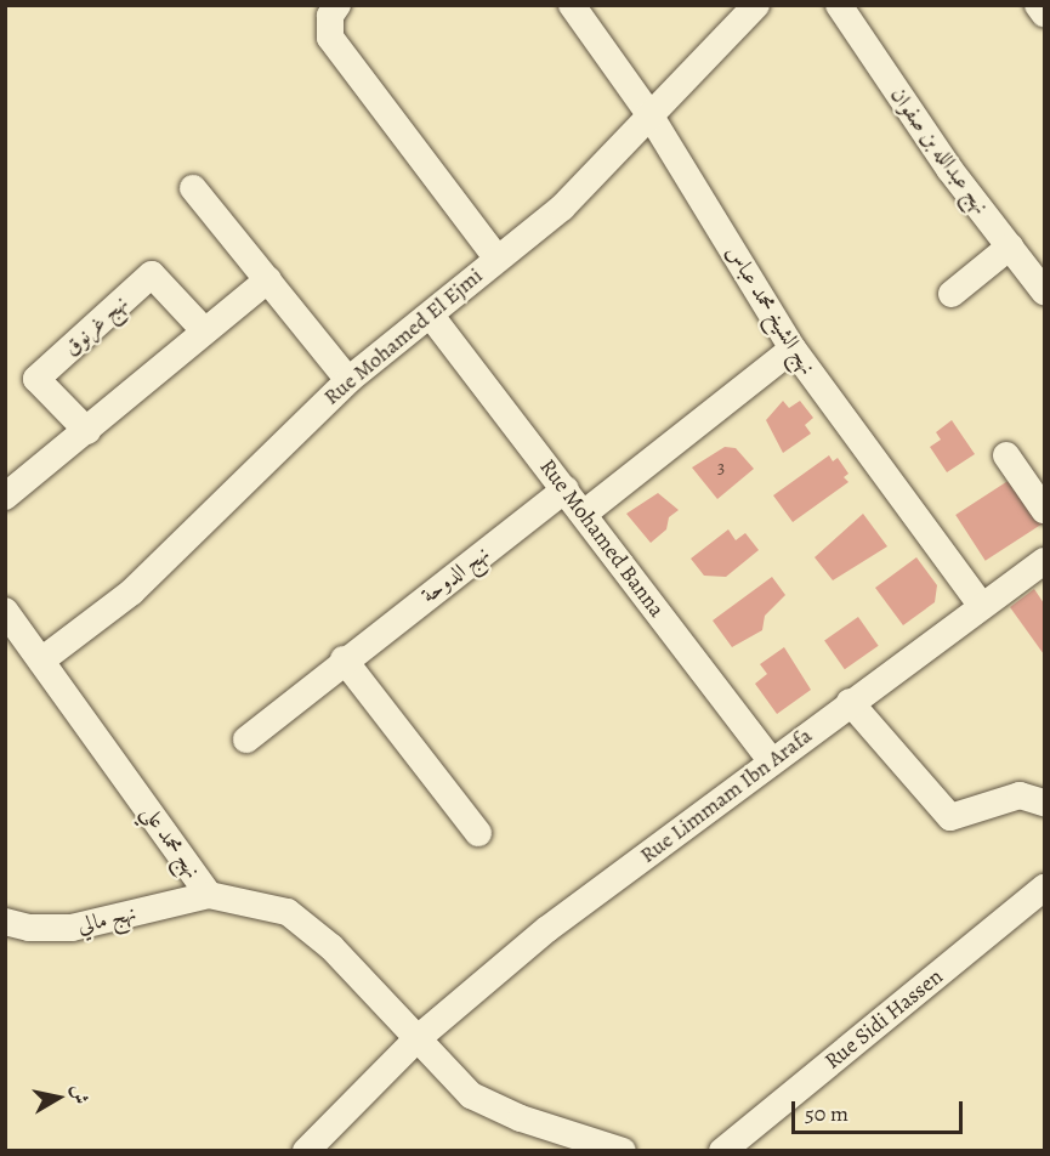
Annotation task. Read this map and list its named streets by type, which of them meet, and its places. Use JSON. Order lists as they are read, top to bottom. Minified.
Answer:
{"streets":{"street":["نهج عبدالله بن صفوان","نهج الشيخ محمد عباس","نهج غرنوق","Rue Mohamed El Ejmi","Rue Mohamed Banna","نهج الدوحة","Rue Limmam Ibn Arafa","نهج محمد علي","نهج مالي","Rue Sidi Hassen"]},"crossings":[["نهج الشيخ محمد عباس","Rue Mohamed El Ejmi"],["نهج الشيخ محمد عباس","Rue Limmam Ibn Arafa"],["Rue Mohamed El Ejmi","Rue Mohamed Banna"],["Rue Mohamed El Ejmi","نهج محمد علي"],["Rue Mohamed Banna","نهج الدوحة"],["Rue Mohamed Banna","Rue Limmam Ibn Arafa"],["Rue Limmam Ibn Arafa","نهج محمد علي"],["نهج محمد علي","نهج مالي"]],"house_numbers":["3"],"scale_bar":"50 m","north":"right"}
